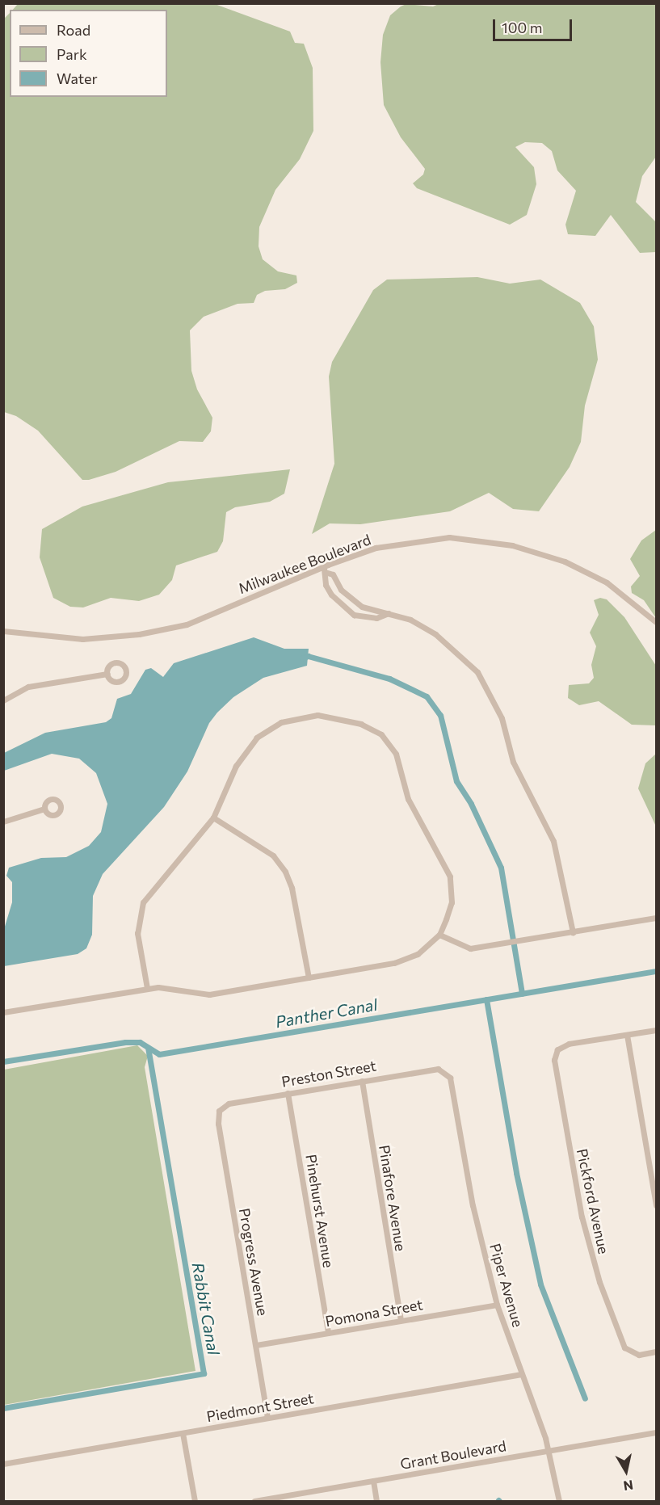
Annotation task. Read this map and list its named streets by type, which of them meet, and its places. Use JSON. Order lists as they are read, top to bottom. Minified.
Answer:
{"streets":{"street":["Milwaukee Boulevard","Preston Street","Pinafore Avenue","Pickford Avenue","Pinehurst Avenue","Progress Avenue","Piper Avenue","Pomona Street","Piedmont Street","Grant Boulevard"]},"crossings":[["Preston Street","Pinafore Avenue"],["Preston Street","Pinehurst Avenue"],["Preston Street","Progress Avenue"],["Preston Street","Piper Avenue"],["Pinafore Avenue","Pomona Street"],["Pinehurst Avenue","Pomona Street"],["Progress Avenue","Pomona Street"],["Progress Avenue","Piedmont Street"],["Piper Avenue","Pomona Street"],["Piper Avenue","Piedmont Street"],["Piper Avenue","Grant Boulevard"]],"water":["Panther Canal","Rabbit Canal"],"legend":["Road","Park","Water"],"scale_bar":"100 m","north":"bottom"}
